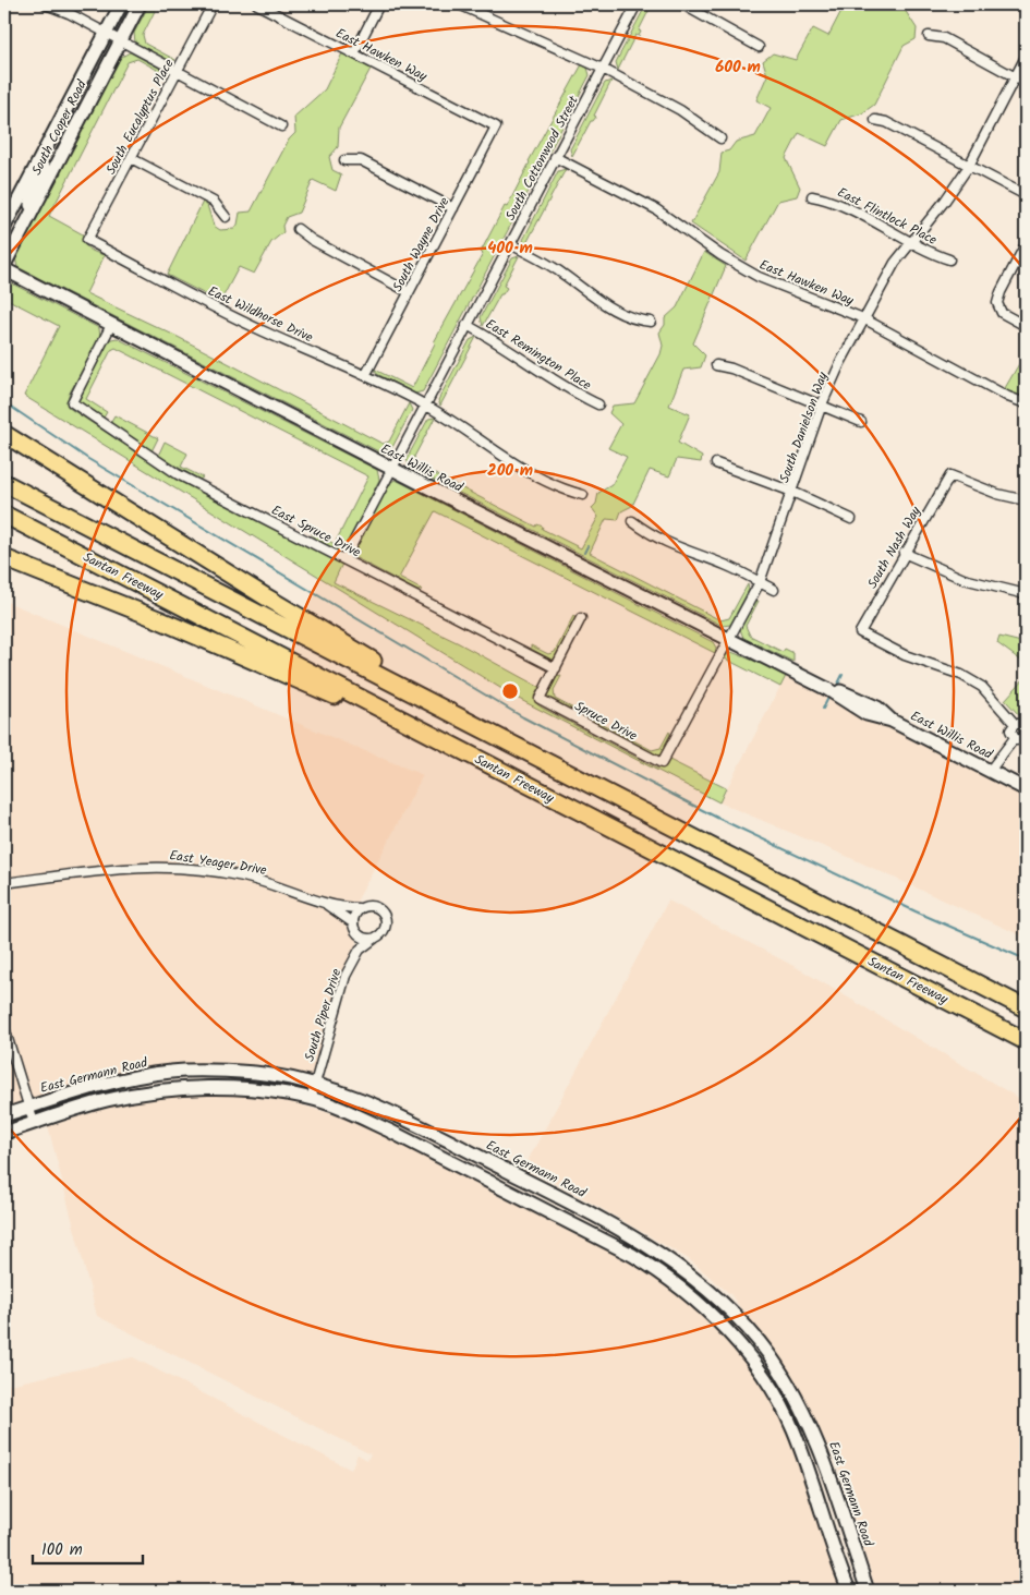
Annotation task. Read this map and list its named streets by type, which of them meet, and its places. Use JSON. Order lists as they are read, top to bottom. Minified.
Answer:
{"streets":{"highway":["Santan Freeway"],"main road":["South Cooper Road","East Willis Road","East Germann Road"],"street":["East Hawken Way","South Eucalyptus Place","South Cottonwood Street","East Flintlock Place","South Wayne Drive","East Wildhorse Drive","East Remington Place","South Danielson Way","East Spruce Drive","South Nash Way","Spruce Drive","East Yeager Drive","South Piper Drive"]},"crossings":[["East Hawken Way","South Cottonwood Street"],["East Hawken Way","South Wayne Drive"],["East Hawken Way","South Danielson Way"],["South Eucalyptus Place","East Wildhorse Drive"],["South Cooper Road","East Willis Road"],["South Cottonwood Street","East Wildhorse Drive"],["South Cottonwood Street","East Remington Place"],["South Cottonwood Street","East Willis Road"],["South Cottonwood Street","East Spruce Drive"],["East Flintlock Place","South Danielson Way"],["South Wayne Drive","East Wildhorse Drive"],["South Danielson Way","East Willis Road"],["South Danielson Way","Spruce Drive"],["East Willis Road","East Spruce Drive"],["East Spruce Drive","Spruce Drive"],["East Yeager Drive","South Piper Drive"],["South Piper Drive","East Germann Road"]],"scale_bar":"100 m","rings":["600 m","400 m","200 m"]}
